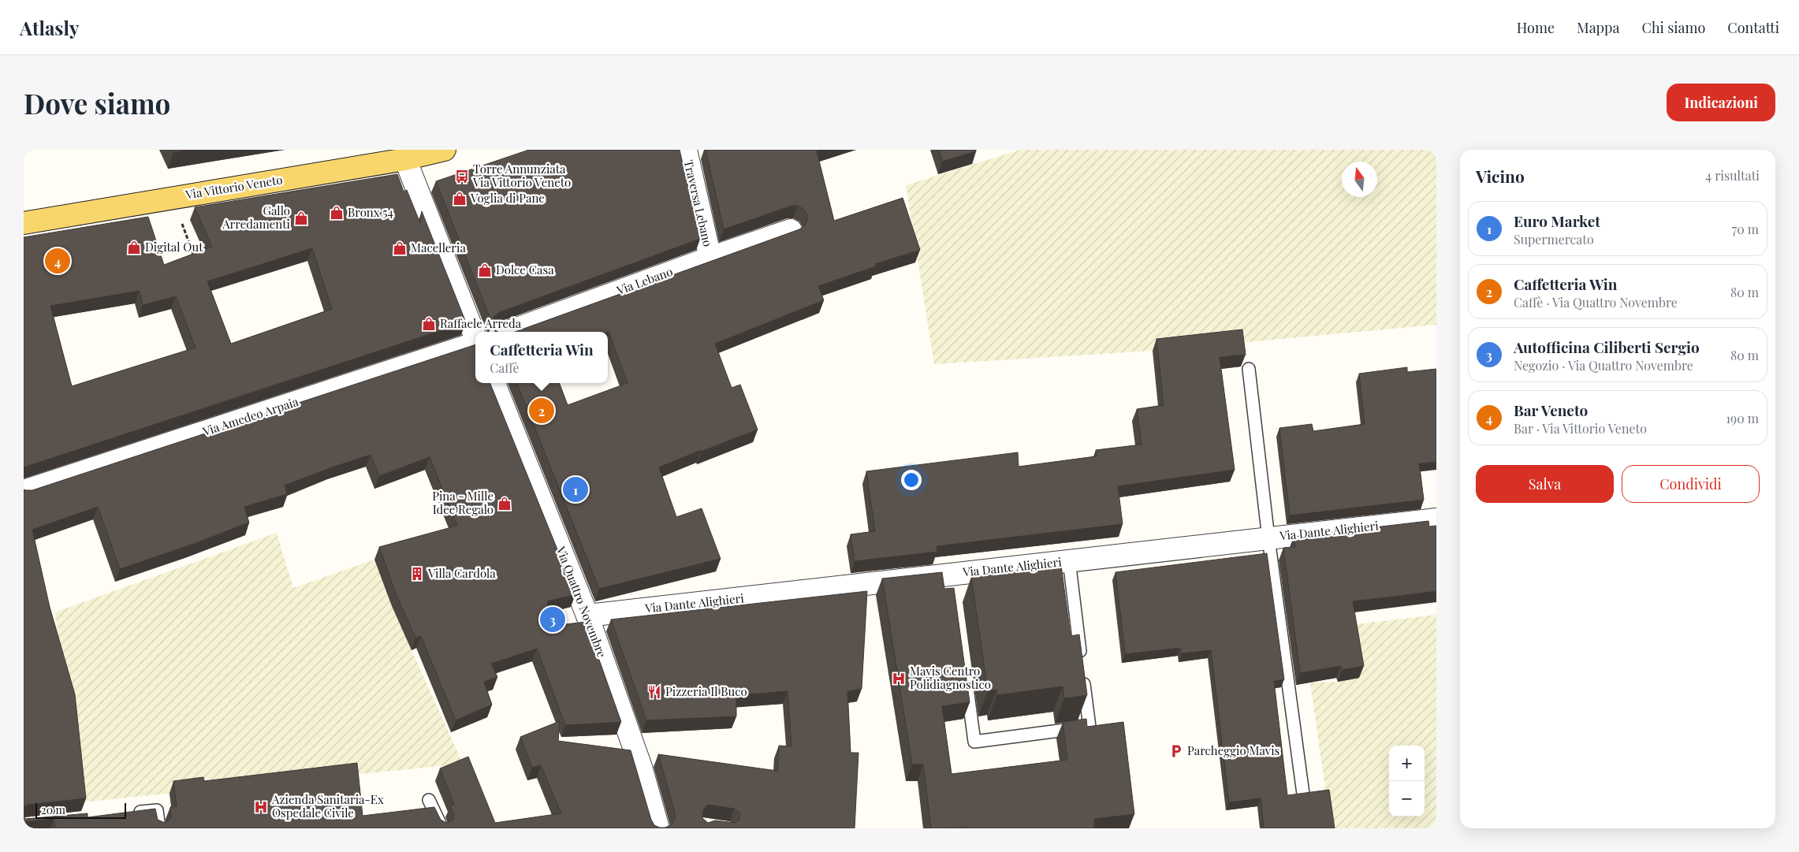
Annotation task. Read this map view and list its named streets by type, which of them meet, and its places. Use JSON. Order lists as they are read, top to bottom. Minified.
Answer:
{"streets":{"main road":["Via Vittorio Veneto"],"street":["Traversa Lebano","Via Lebano","Via Amedeo Arpaia","Via Dante Alighieri","Via Quattro Novembre"]},"crossings":[["Traversa Lebano","Via Lebano"],["Via Dante Alighieri","Via Quattro Novembre"]],"places":{"bus stop":["Torre Annunziata Via Vittorio Veneto"],"shop":["Voglia di Pane","Bronx 54","Gallo Arredamenti","Digital Out","Macelleria","Dolce Casa","Raffaele Arreda","Pina - Mille Idee Regalo"],"building":["Villa Cardola"],"hospital":["Mavis Centro Polidiagnostico","Azienda Sanitaria-Ex Ospedale Civile"],"restaurant":["Pizzeria Il Buco"],"parking":["Parcheggio Mavis"]},"scale_bar":"20 m","north":"top","page":{"header":"Atlasly","nav":["Home","Mappa","Chi siamo","Contatti"],"buttons":["Indicazioni",["Salva","Condividi"]],"title":"Dove siamo","heading":["Vicino","4 risultati"],"list":[{"mark":"1","name":"Euro Market","note":"Supermercato","value":"70 m"},{"mark":"2","name":"Caffetteria Win","note":"Caffè · Via Quattro Novembre","value":"80 m"},{"mark":"3","name":"Autofficina Ciliberti Sergio","note":"Negozio · Via Quattro Novembre","value":"80 m"},{"mark":"4","name":"Bar Veneto","note":"Bar · Via Vittorio Veneto","value":"190 m"}],"pins":["4","2","1","3"],"popup":["Caffetteria Win","Caffè"],"map_buttons":["+","−"],"scale":"20 m"}}
